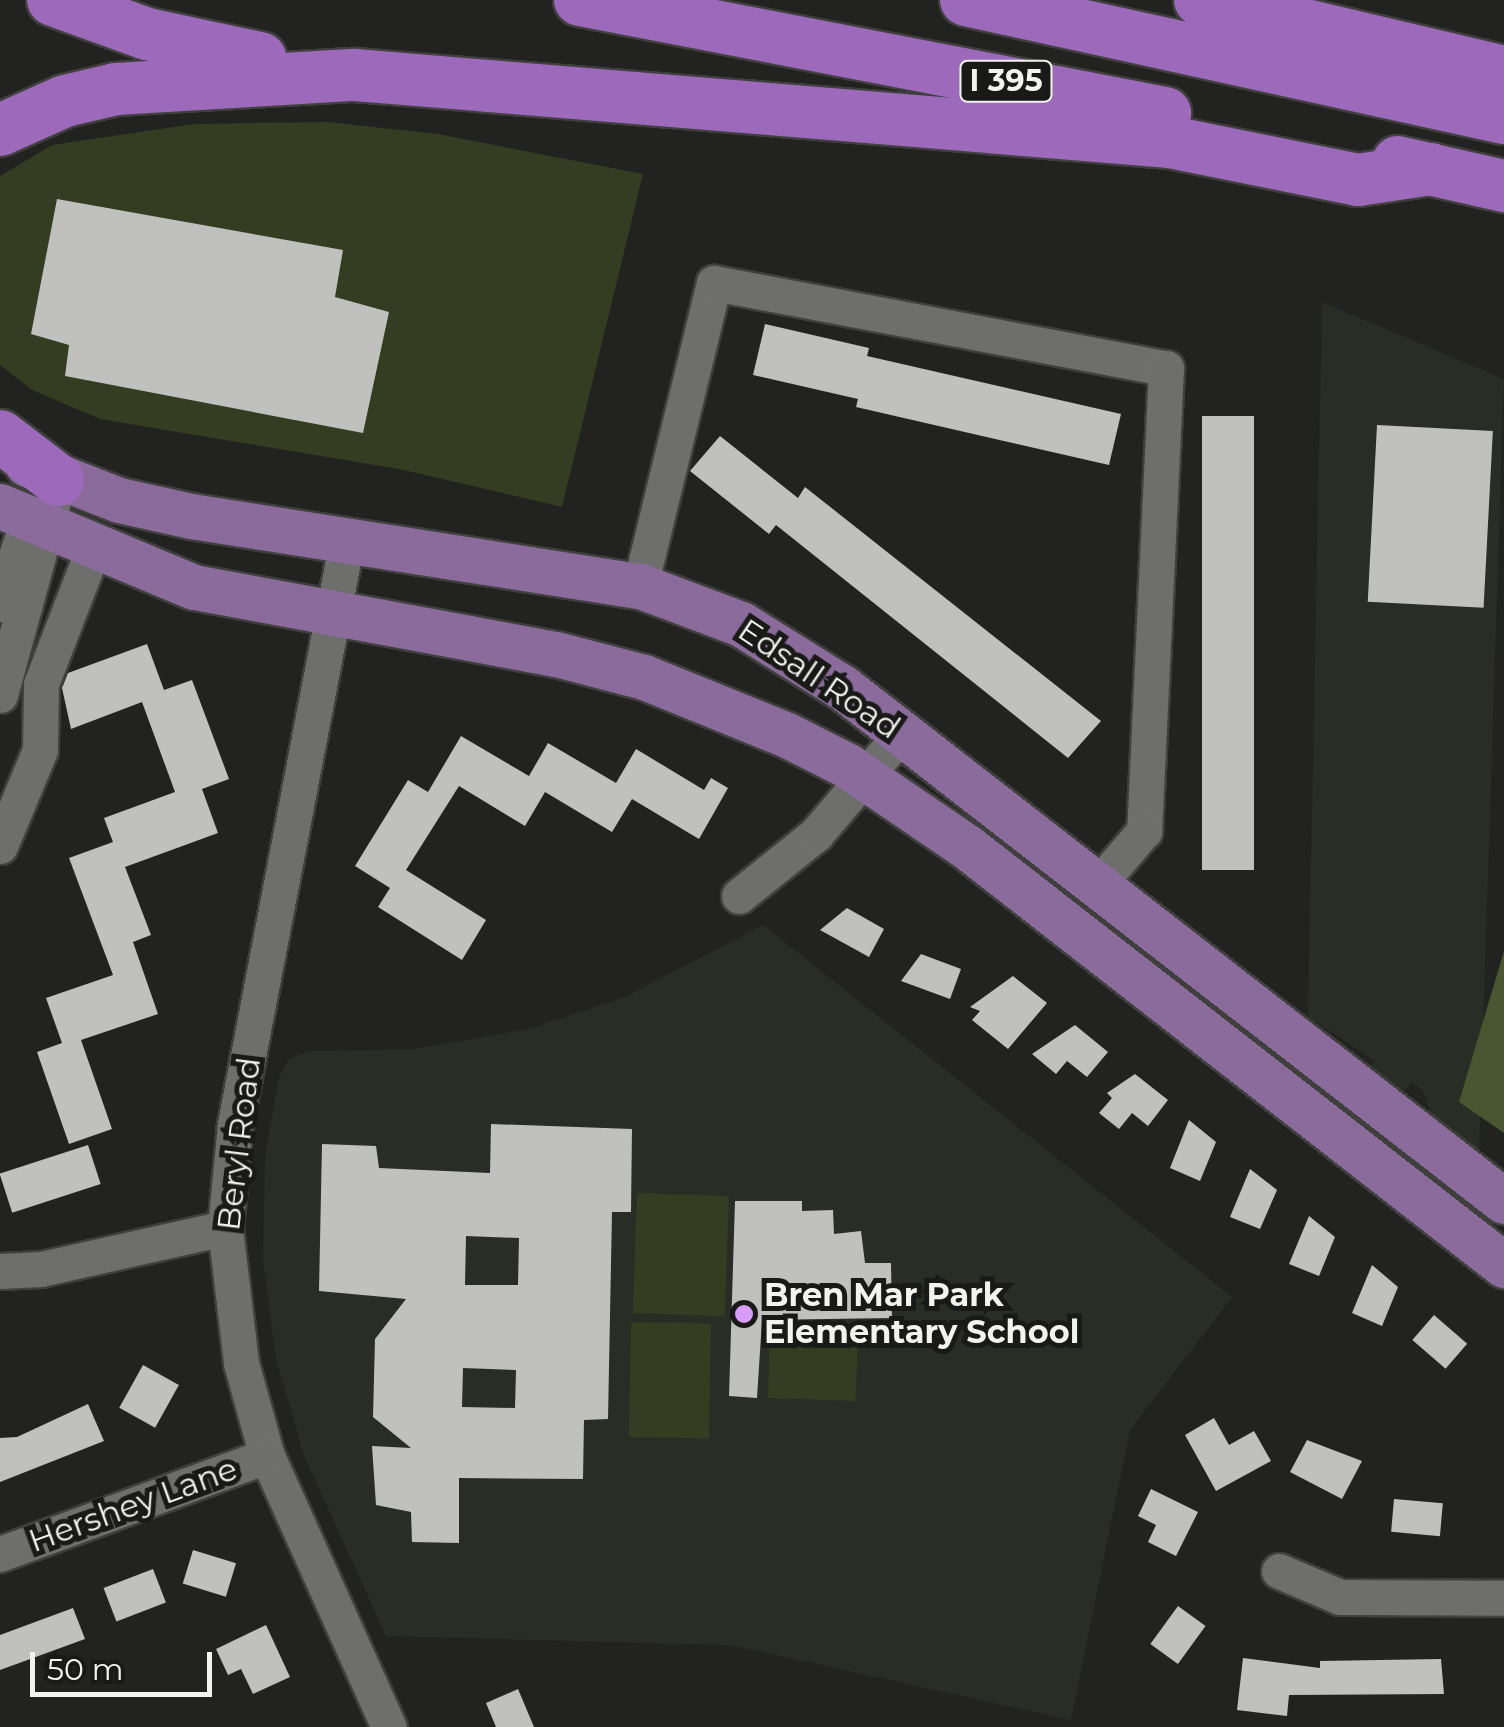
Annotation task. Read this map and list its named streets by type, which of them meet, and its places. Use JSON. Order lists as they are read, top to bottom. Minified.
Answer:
{"streets":{"highway":["I 395"],"main road":["Edsall Road"],"street":["Beryl Road","Hershey Lane"]},"crossings":[["Edsall Road","Beryl Road"],["Beryl Road","Hershey Lane"]],"places":["Bren Mar Park Elementary School"],"scale_bar":"50 m"}
